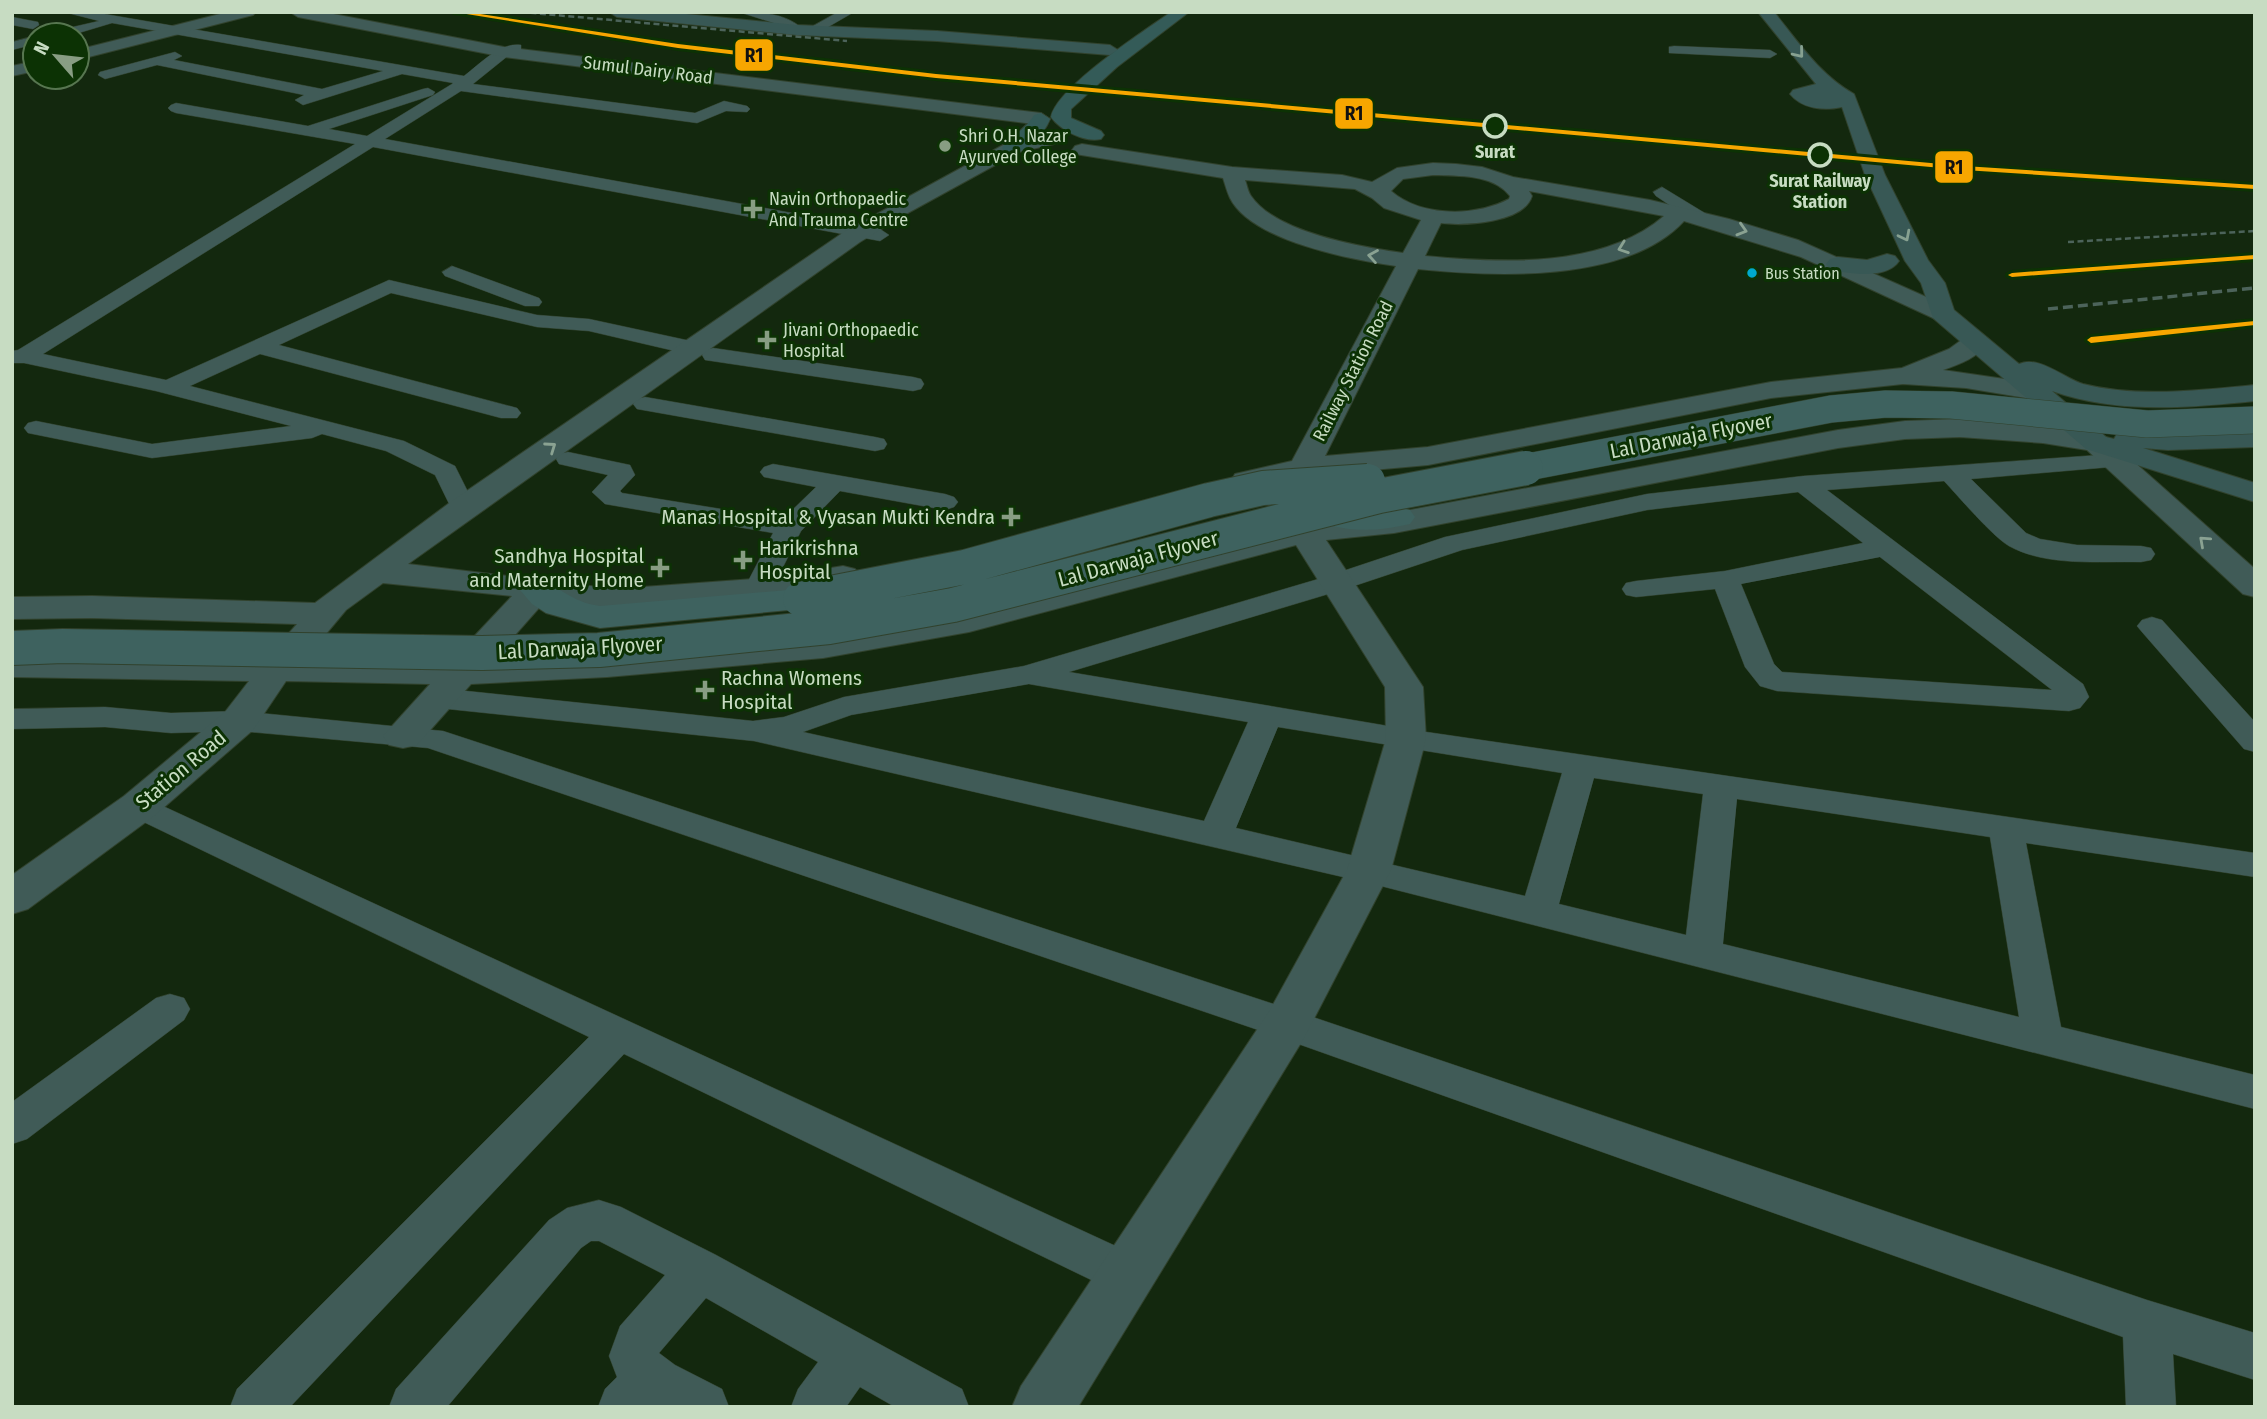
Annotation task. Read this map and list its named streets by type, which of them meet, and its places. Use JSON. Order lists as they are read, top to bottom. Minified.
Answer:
{"streets":{"highway":["Lal Darwaja Flyover"],"street":["Sumul Dairy Road","Railway Station Road","Station Road"]},"places":{"other":["Surat","Shri O.H. Nazar Ayurved College","Surat Railway Station","Bus Station"],"health":["Navin Orthopaedic And Trauma Centre","Jivani Orthopaedic Hospital","Manas Hospital & Vyasan Mukti Kendra","Harikrishna Hospital","Sandhya Hospital and Maternity Home","Rachna Womens Hospital"]},"lines":["transit line R1"],"north":"top left"}
